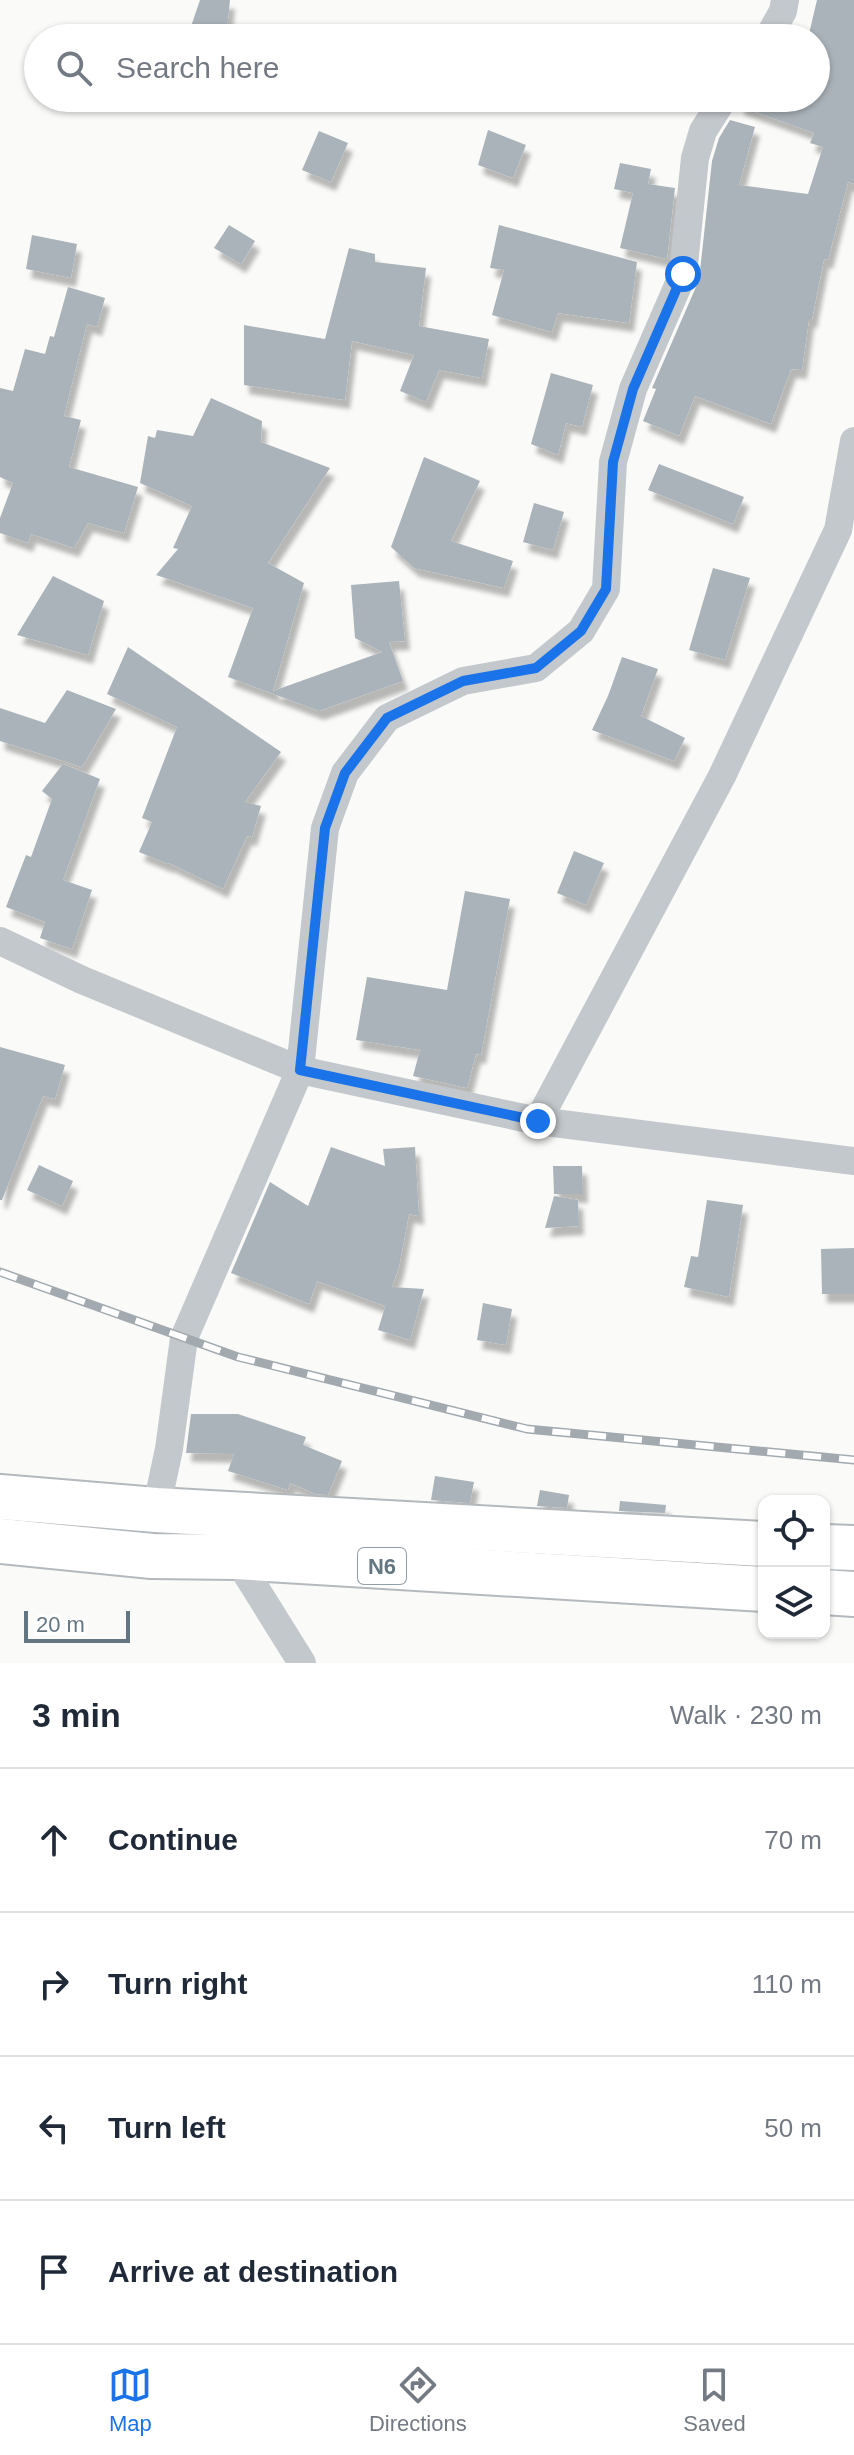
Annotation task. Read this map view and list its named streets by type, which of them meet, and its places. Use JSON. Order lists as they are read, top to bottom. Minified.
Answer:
{"streets":{"highway":["N6"]},"scale_bar":"20 m","page":{"search":"Search here","scale":"20 m","heading":["3 min","Walk · 230 m"],"list":[["Continue","70 m"],["Turn right","110 m"],["Turn left","50 m"],"Arrive at destination"],"nav":["Map","Directions","Saved"]}}
